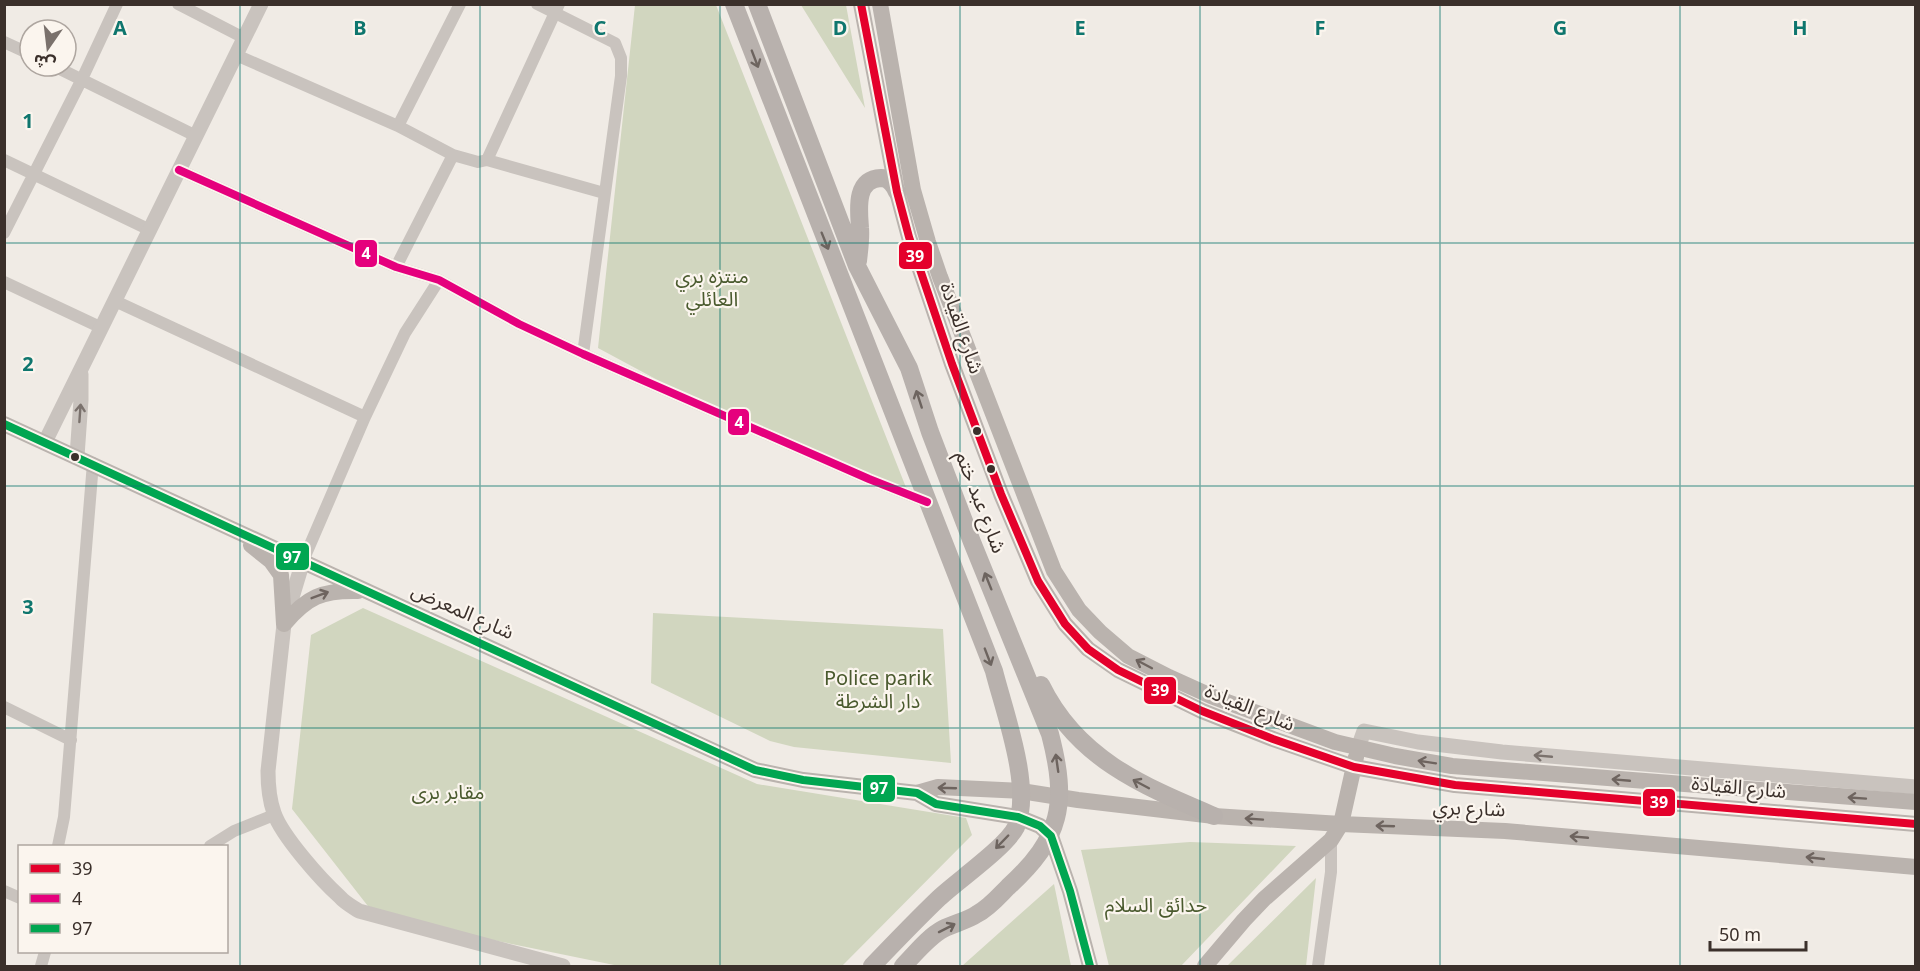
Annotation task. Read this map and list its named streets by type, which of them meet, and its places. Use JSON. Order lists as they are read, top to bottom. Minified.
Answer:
{"streets":{"main road":["شارع القيادة","شارع عبد ختم","شارع المعرض","شارع بري"]},"crossings":[["شارع عبد ختم","شارع المعرض"],["شارع عبد ختم","شارع بري"],["شارع المعرض","شارع بري"]],"one_way":["شارع بري"],"parks":["منتزه بري العائلي","Police parik دار الشرطة","مقابر برى","حدائق السلام"],"lines":["transit line 39","transit line 4","transit line 97"],"legend":["39","4","97"],"scale_bar":"50 m","north":"bottom","grid":{"columns":["A","B","C","D","E","F","G","H"],"rows":["1","2","3"]}}
